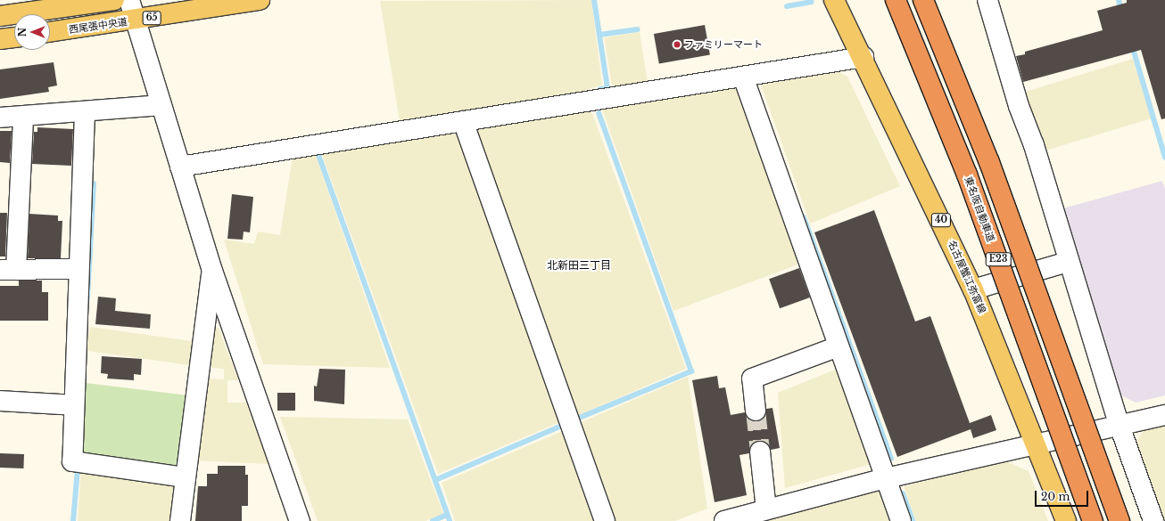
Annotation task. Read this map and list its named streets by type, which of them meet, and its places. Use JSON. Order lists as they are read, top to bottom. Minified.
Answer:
{"streets":{"highway":["東名阪自動車道","E23"],"main road":["65","西尾張中央道","40","名古屋蟹江弥富線"]},"districts":["北新田三丁目"],"places":["ファミリーマート"],"scale_bar":"20 m","north":"left"}
